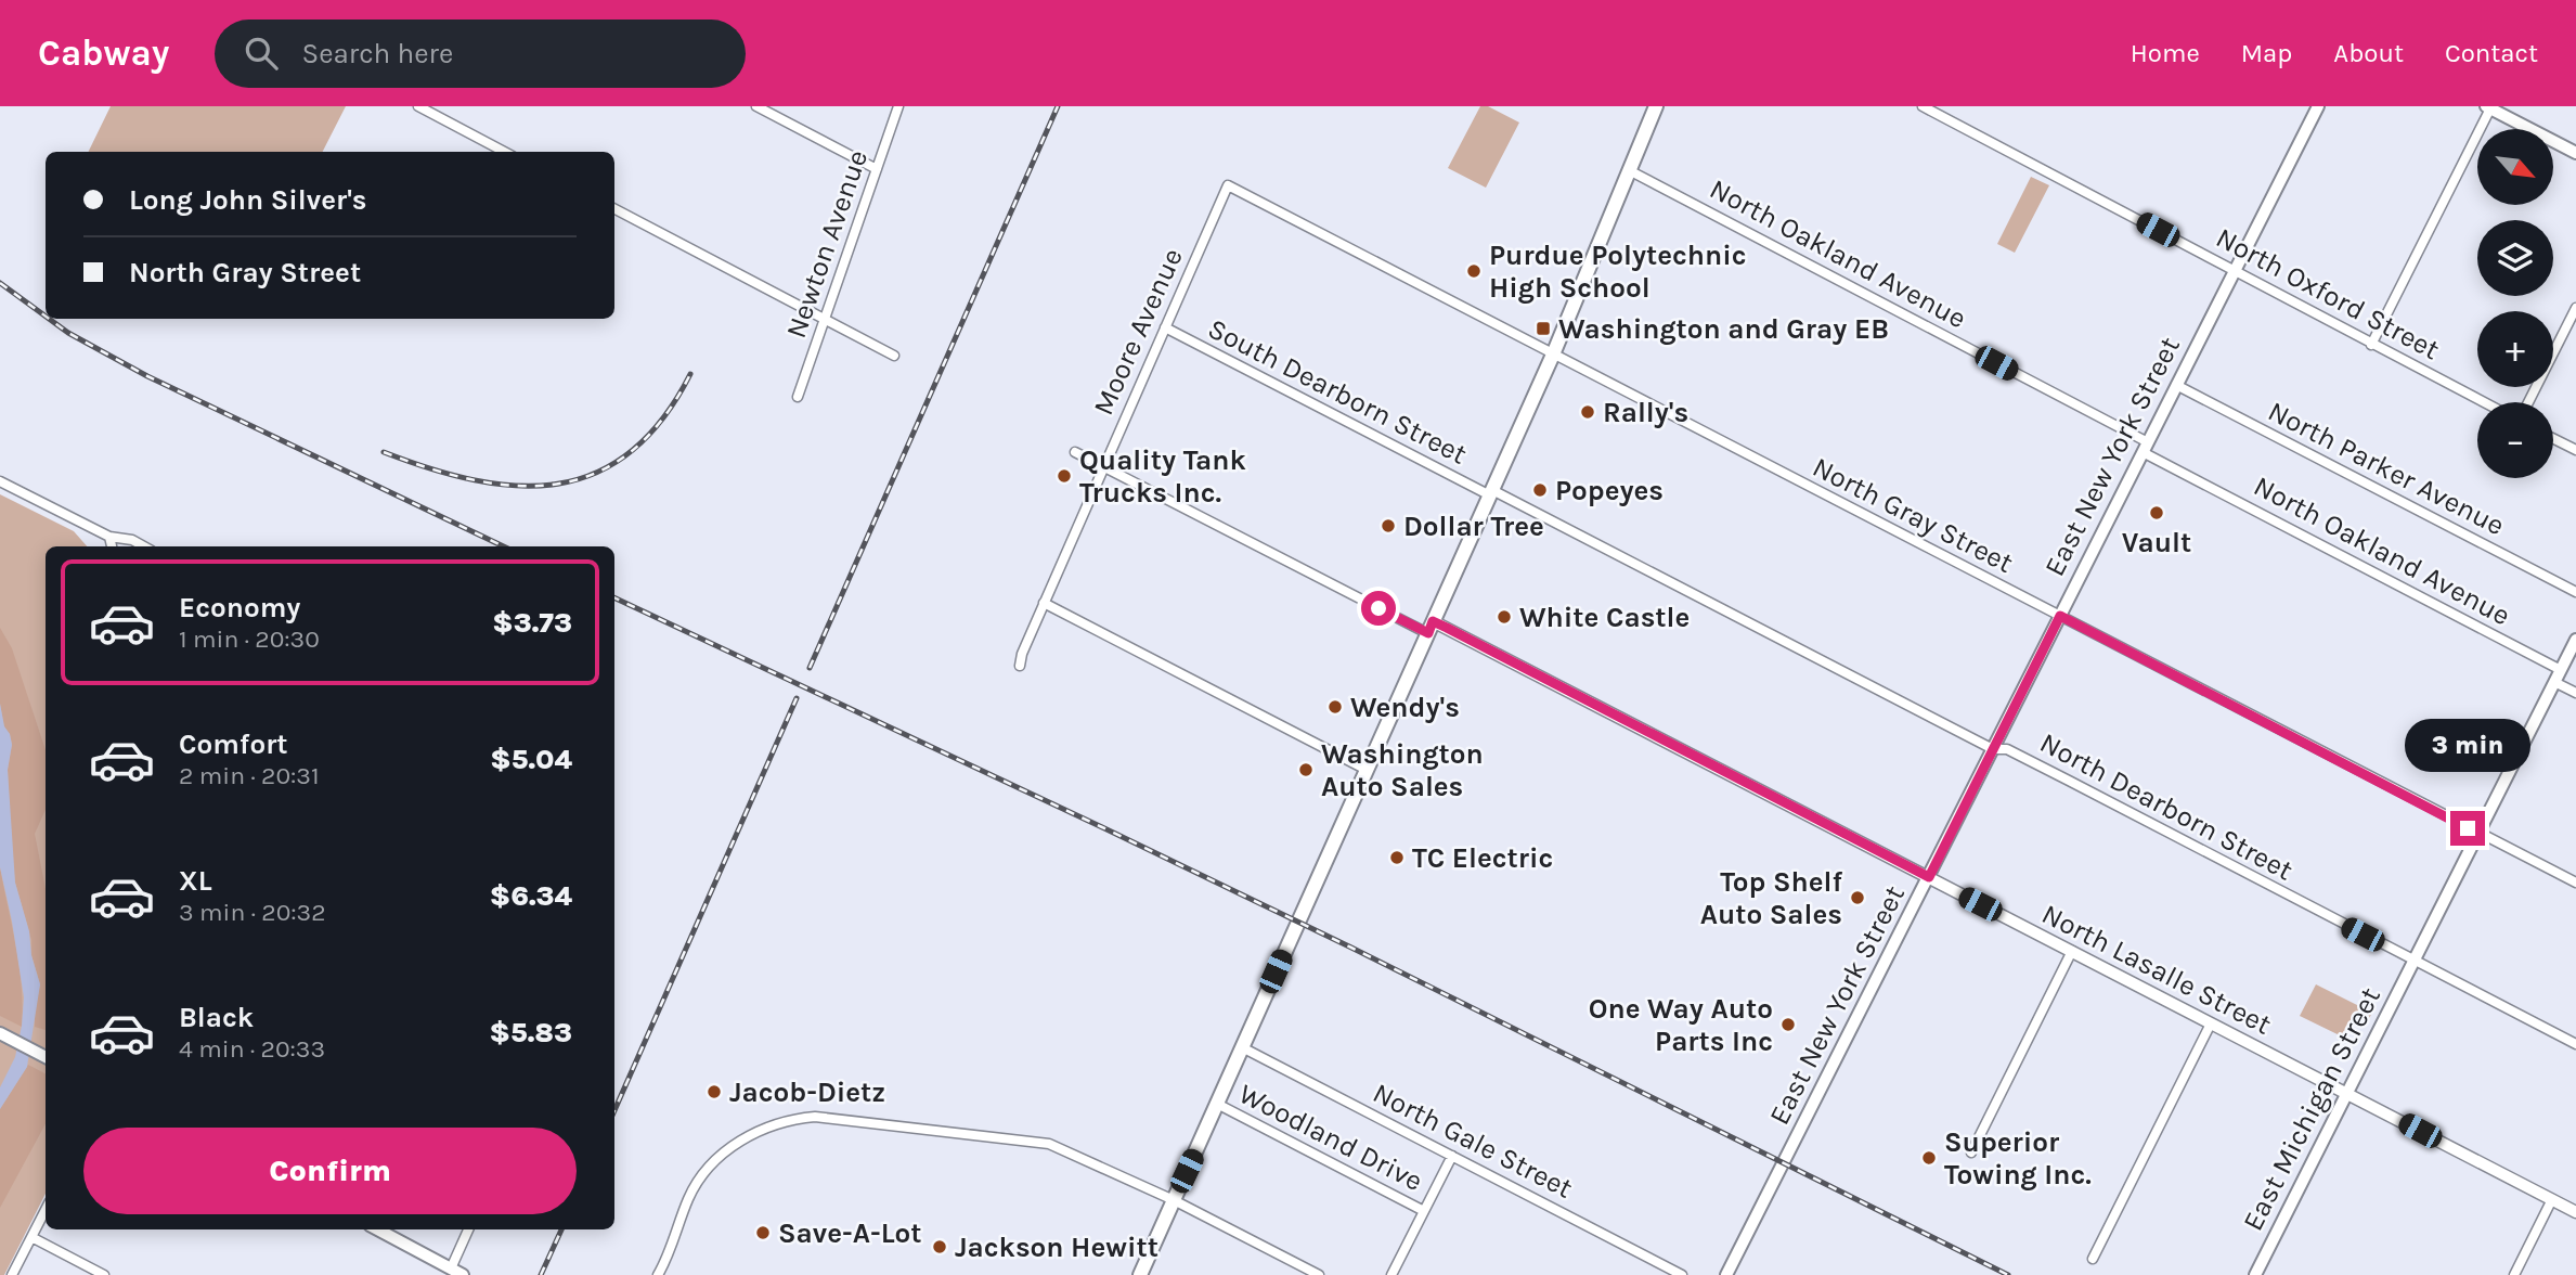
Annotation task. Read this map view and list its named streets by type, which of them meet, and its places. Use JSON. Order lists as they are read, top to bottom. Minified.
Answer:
{"streets":{"main road":["East New York Street","East Michigan Street"],"street":["Newton Avenue","North Oakland Avenue","North Oxford Street","Moore Avenue","South Dearborn Street","North Parker Avenue","North Gray Street","North Dearborn Street","North Lasalle Street","Woodland Drive","North Gale Street"]},"crossings":[["North Oakland Avenue","East New York Street"],["North Oakland Avenue","East Michigan Street"],["North Oxford Street","East New York Street"],["Moore Avenue","South Dearborn Street"],["Moore Avenue","North Gray Street"],["South Dearborn Street","North Dearborn Street"],["East New York Street","North Parker Avenue"],["East New York Street","North Gray Street"],["East New York Street","North Dearborn Street"],["East New York Street","North Lasalle Street"],["North Gray Street","East Michigan Street"],["North Dearborn Street","East Michigan Street"],["North Lasalle Street","East Michigan Street"]],"places":{"other":["Purdue Polytechnic High School","Rally's","Quality Tank Trucks Inc.","Popeyes","Vault","Dollar Tree","White Castle","Wendy's","Washington Auto Sales","TC Electric","Top Shelf Auto Sales","One Way Auto Parts Inc","Jacob-Dietz","Superior Towing Inc.","Save-A-Lot","Jackson Hewitt"],"transit":["Washington and Gray EB"]},"north":"bottom right","page":{"header":"Cabway","search":"Search here","nav":["Home","Map","About","Contact"],"map_buttons":["+","−"],"banner":["Long John Silver's","North Gray Street"],"list":[{"name":"Economy","note":"1 min · 20:30","value":"$3.73"},{"name":"Comfort","note":"2 min · 20:31","value":"$5.04"},{"name":"XL","note":"3 min · 20:32","value":"$6.34"},{"name":"Black","note":"4 min · 20:33","value":"$5.83"}],"bubble":"3 min","buttons":"Confirm"}}
